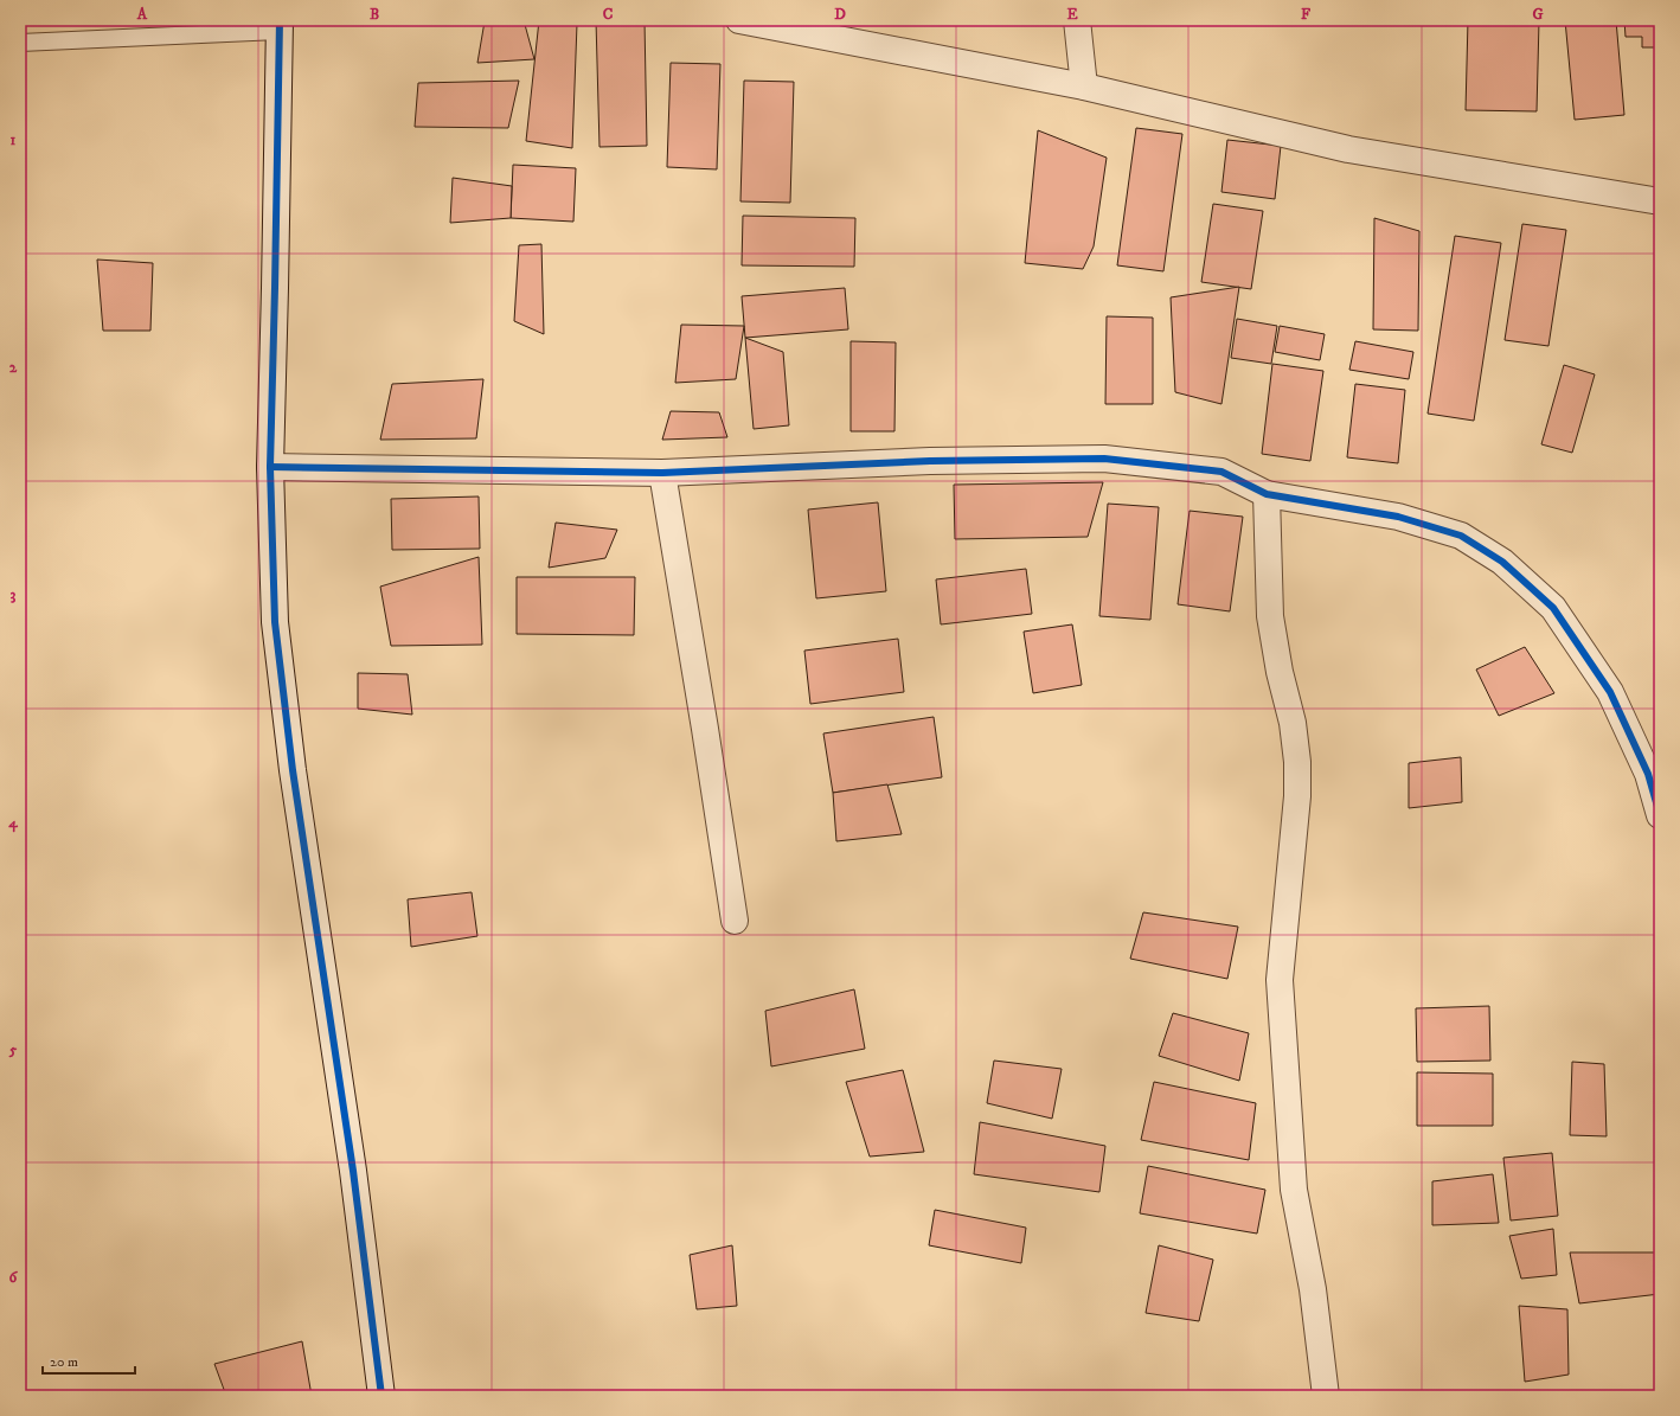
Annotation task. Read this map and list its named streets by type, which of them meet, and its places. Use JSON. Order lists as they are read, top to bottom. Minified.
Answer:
{"scale_bar":"20 m","grid":{"columns":["A","B","C","D","E","F","G"],"rows":["1","2","3","4","5","6"]}}
